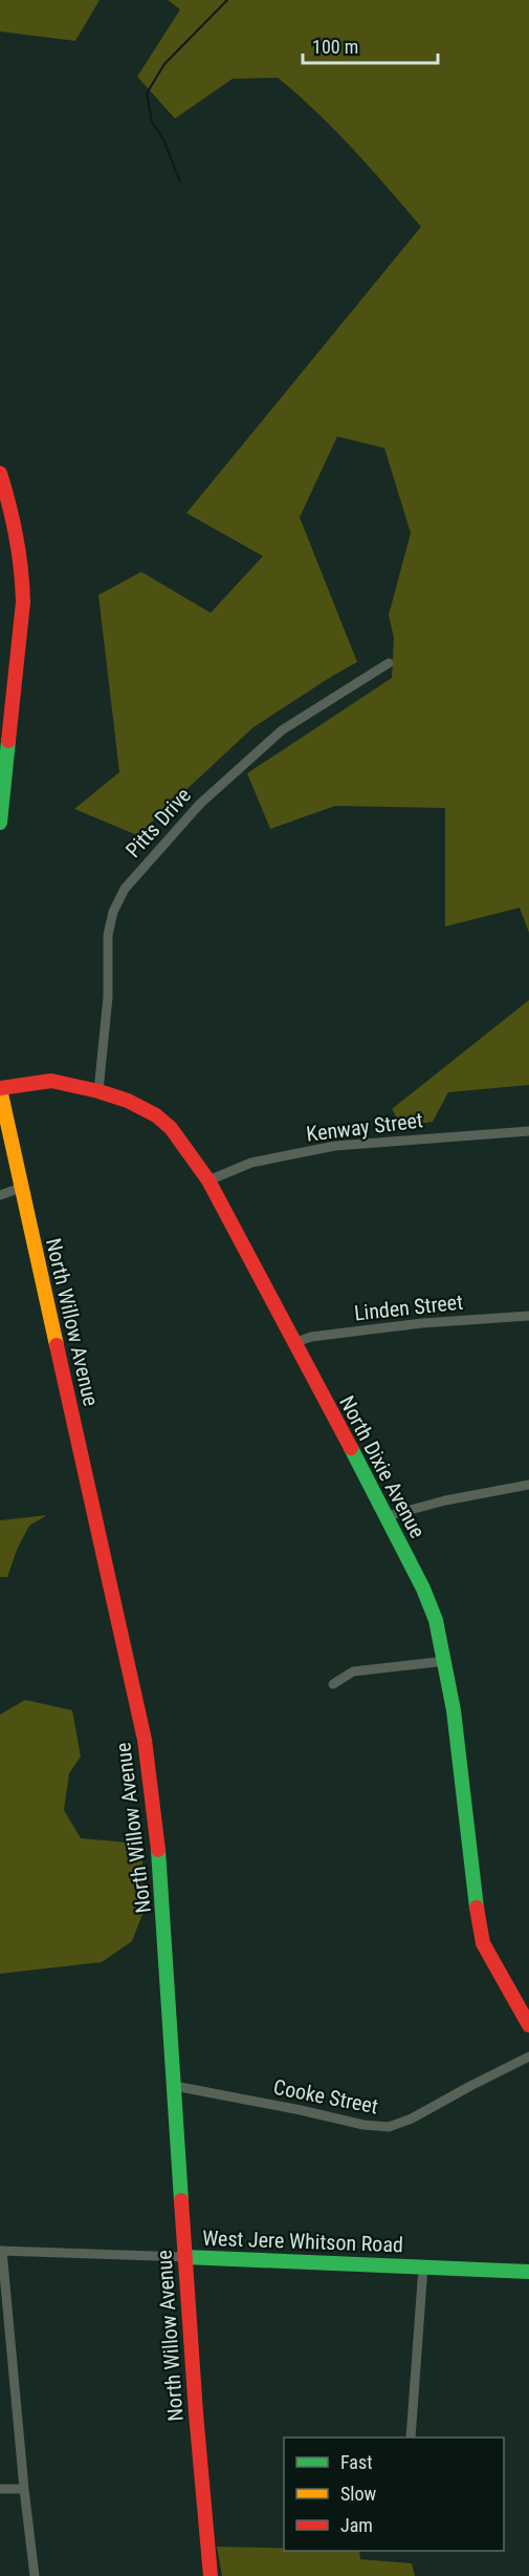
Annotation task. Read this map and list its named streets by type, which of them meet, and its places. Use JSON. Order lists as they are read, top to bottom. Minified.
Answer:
{"streets":{"main road":["North Willow Avenue","North Dixie Avenue","West Jere Whitson Road"],"street":["Pitts Drive","Kenway Street","Linden Street","Cooke Street"]},"crossings":[["Pitts Drive","North Dixie Avenue"],["Kenway Street","North Dixie Avenue"],["Linden Street","North Dixie Avenue"],["North Willow Avenue","North Dixie Avenue"],["North Willow Avenue","Cooke Street"],["North Willow Avenue","West Jere Whitson Road"]],"legend":["Fast","Slow","Jam"],"scale_bar":"100 m"}
